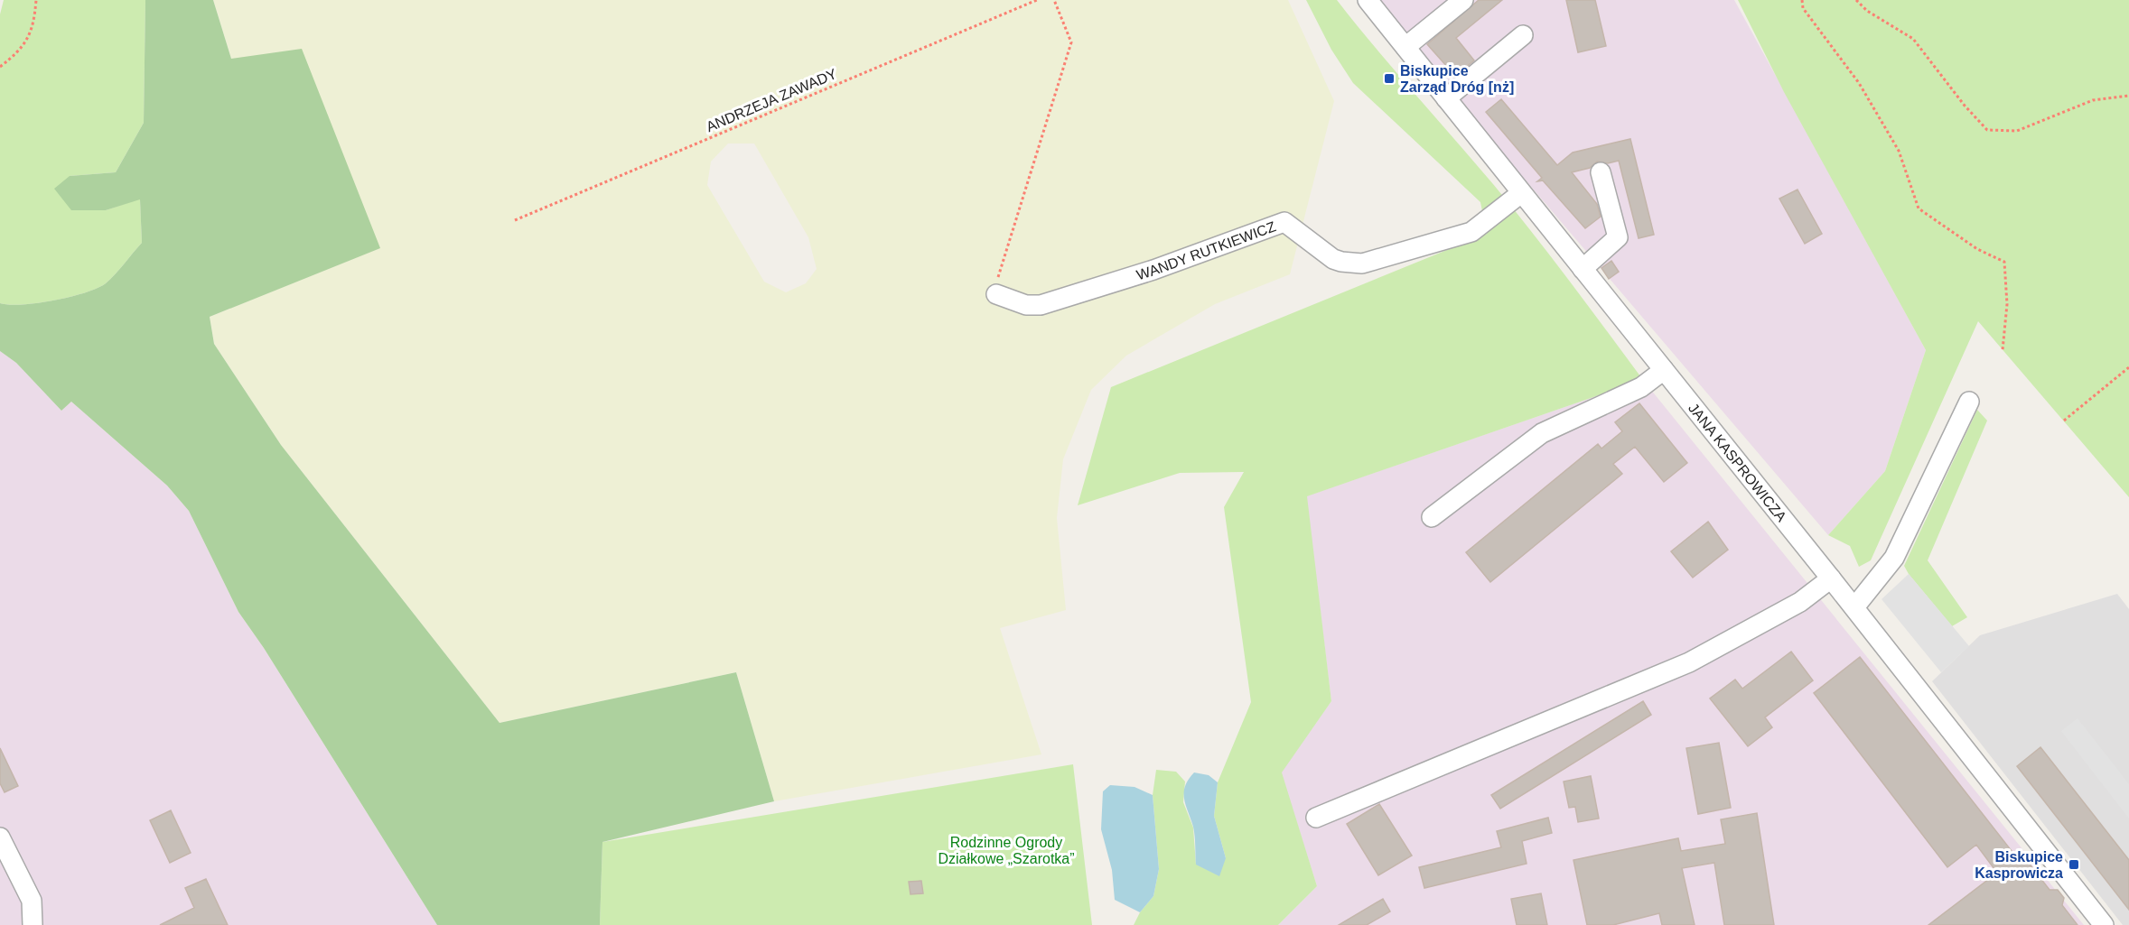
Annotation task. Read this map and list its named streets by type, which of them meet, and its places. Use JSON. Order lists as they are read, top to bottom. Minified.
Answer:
{"streets":{"street":["WANDY RUTKIEWICZ","JANA KASPROWICZA"],"path":["ANDRZEJA ZAWADY"]},"crossings":[["WANDY RUTKIEWICZ","JANA KASPROWICZA"]],"parks":["Rodzinne Ogrody Działkowe „Szarotka”"],"places":{"transit":["Biskupice Zarząd Dróg [nż]","Biskupice Kasprowicza"]}}
